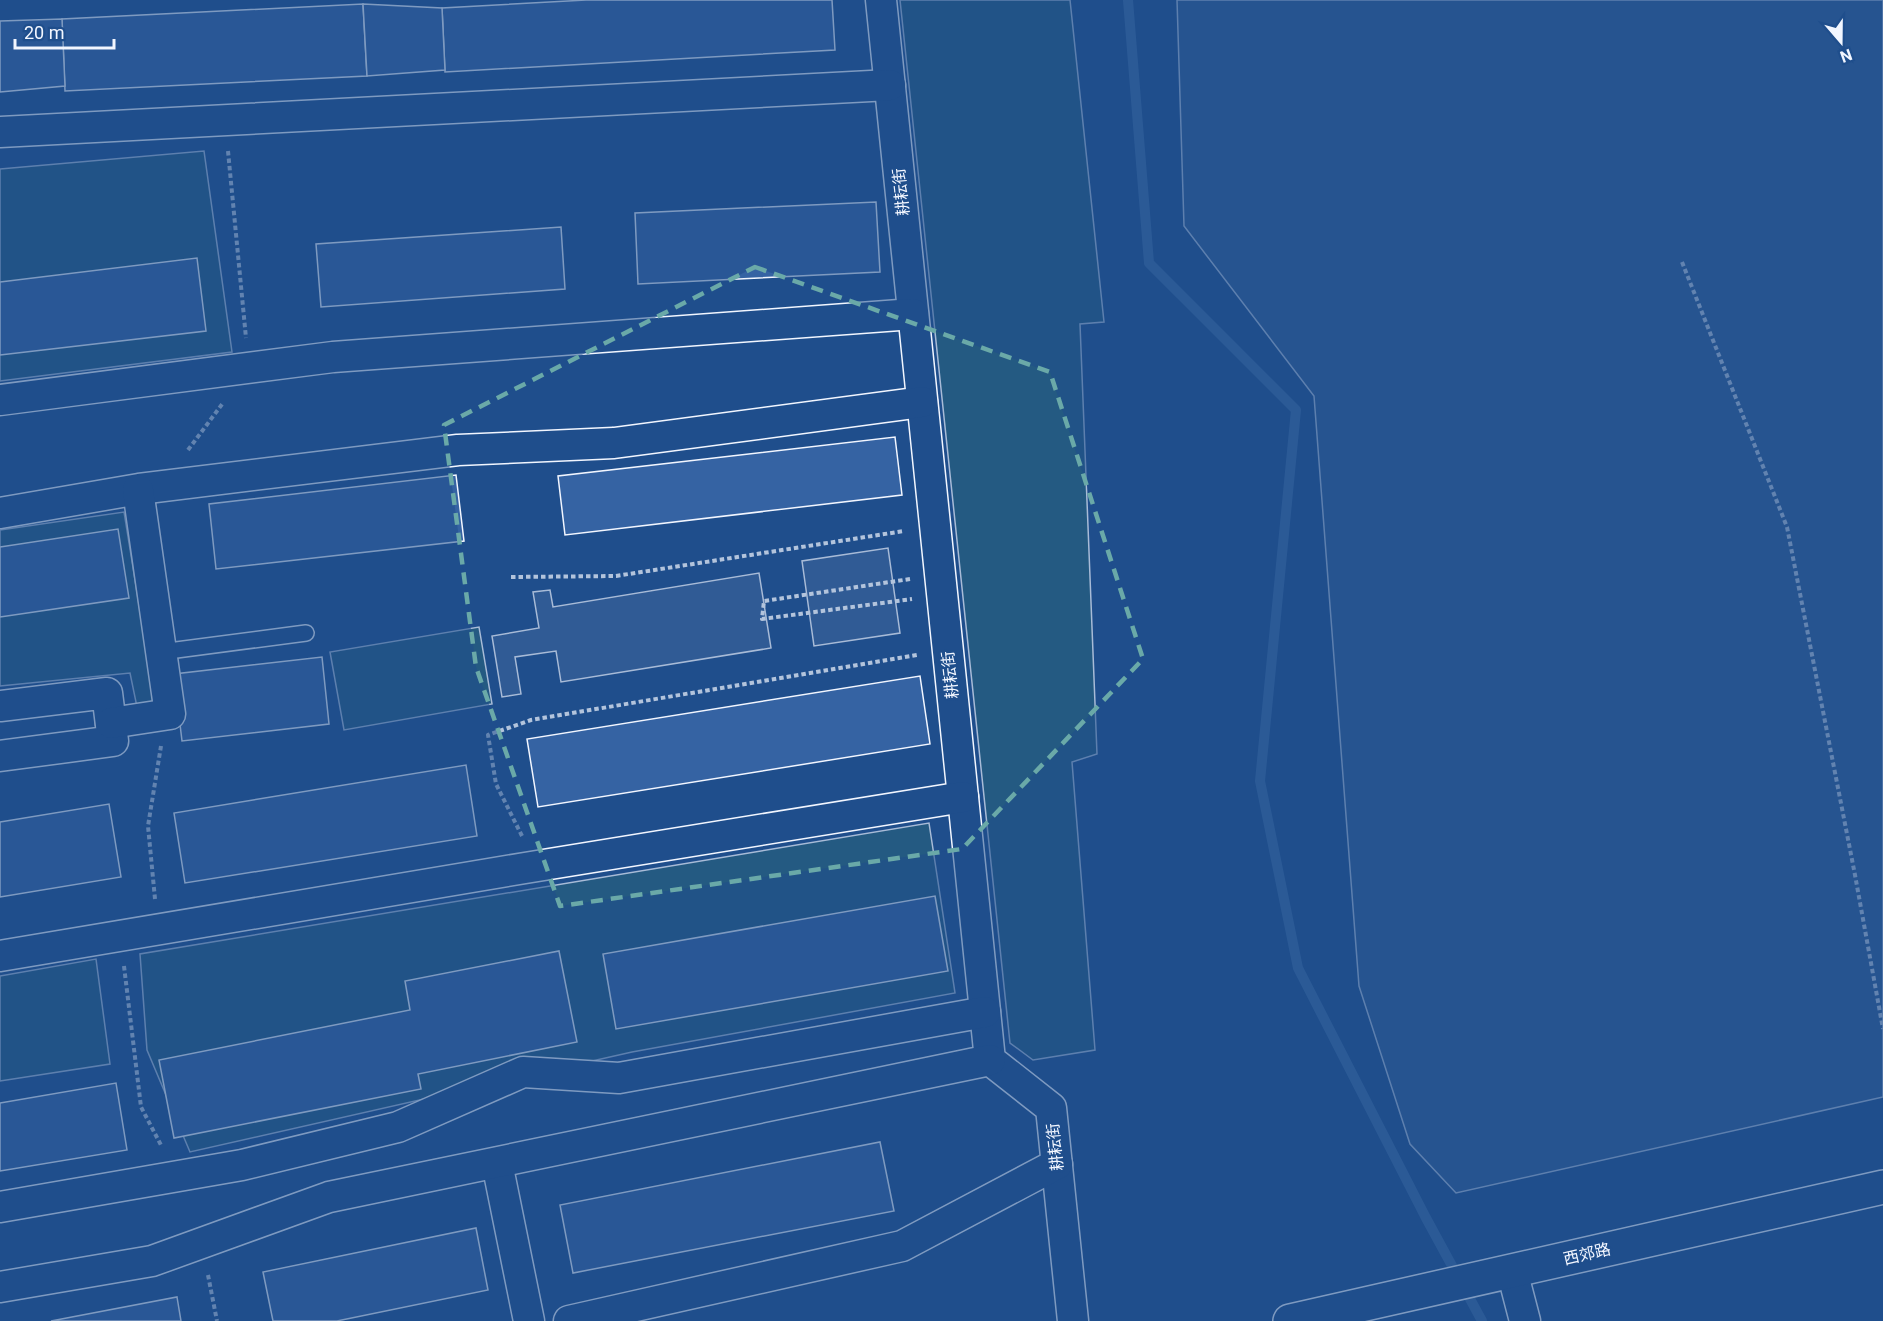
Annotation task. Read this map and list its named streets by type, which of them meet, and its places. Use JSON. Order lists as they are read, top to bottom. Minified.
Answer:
{"streets":{"main road":["西郊路"],"street":["耕耘街"]},"scale_bar":"20 m","north":"bottom"}
